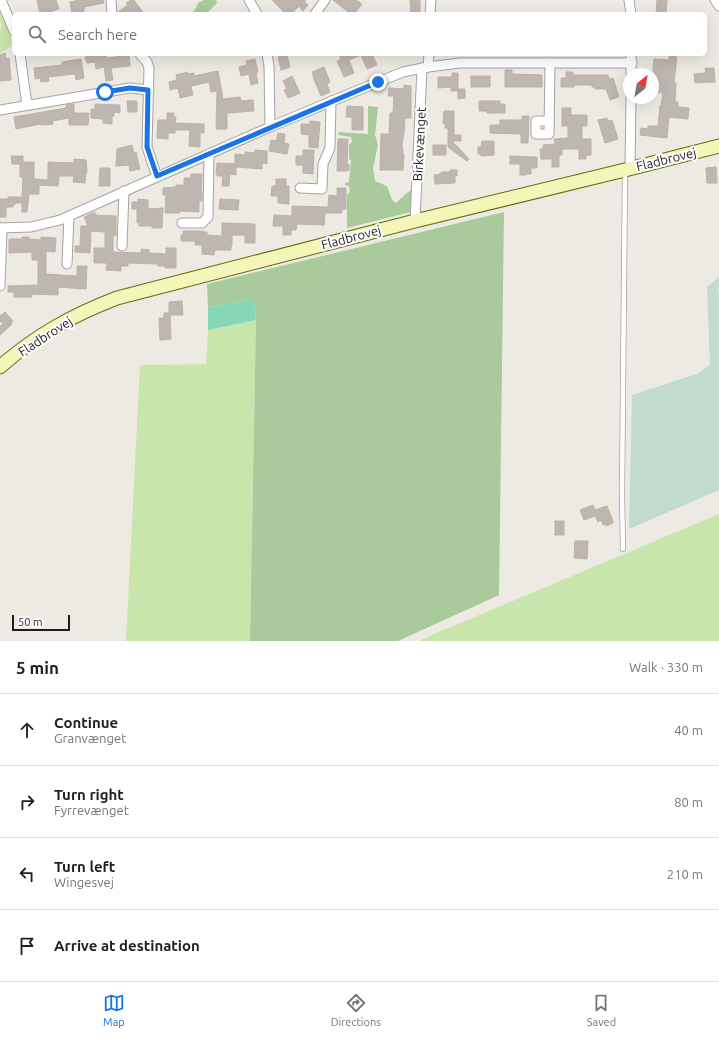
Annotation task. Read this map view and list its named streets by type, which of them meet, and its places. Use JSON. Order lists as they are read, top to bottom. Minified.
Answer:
{"streets":{"main road":["Fladbrovej"],"street":["Birkevænget"]},"crossings":[["Birkevænget","Fladbrovej"]],"scale_bar":"50 m","north":"top right","page":{"search":"Search here","scale":"50 m","heading":["5 min","Walk · 330 m"],"list":[["Continue","Granvænget","40 m"],["Turn right","Fyrrevænget","80 m"],["Turn left","Wingesvej","210 m"],"Arrive at destination"],"nav":["Map","Directions","Saved"]}}
